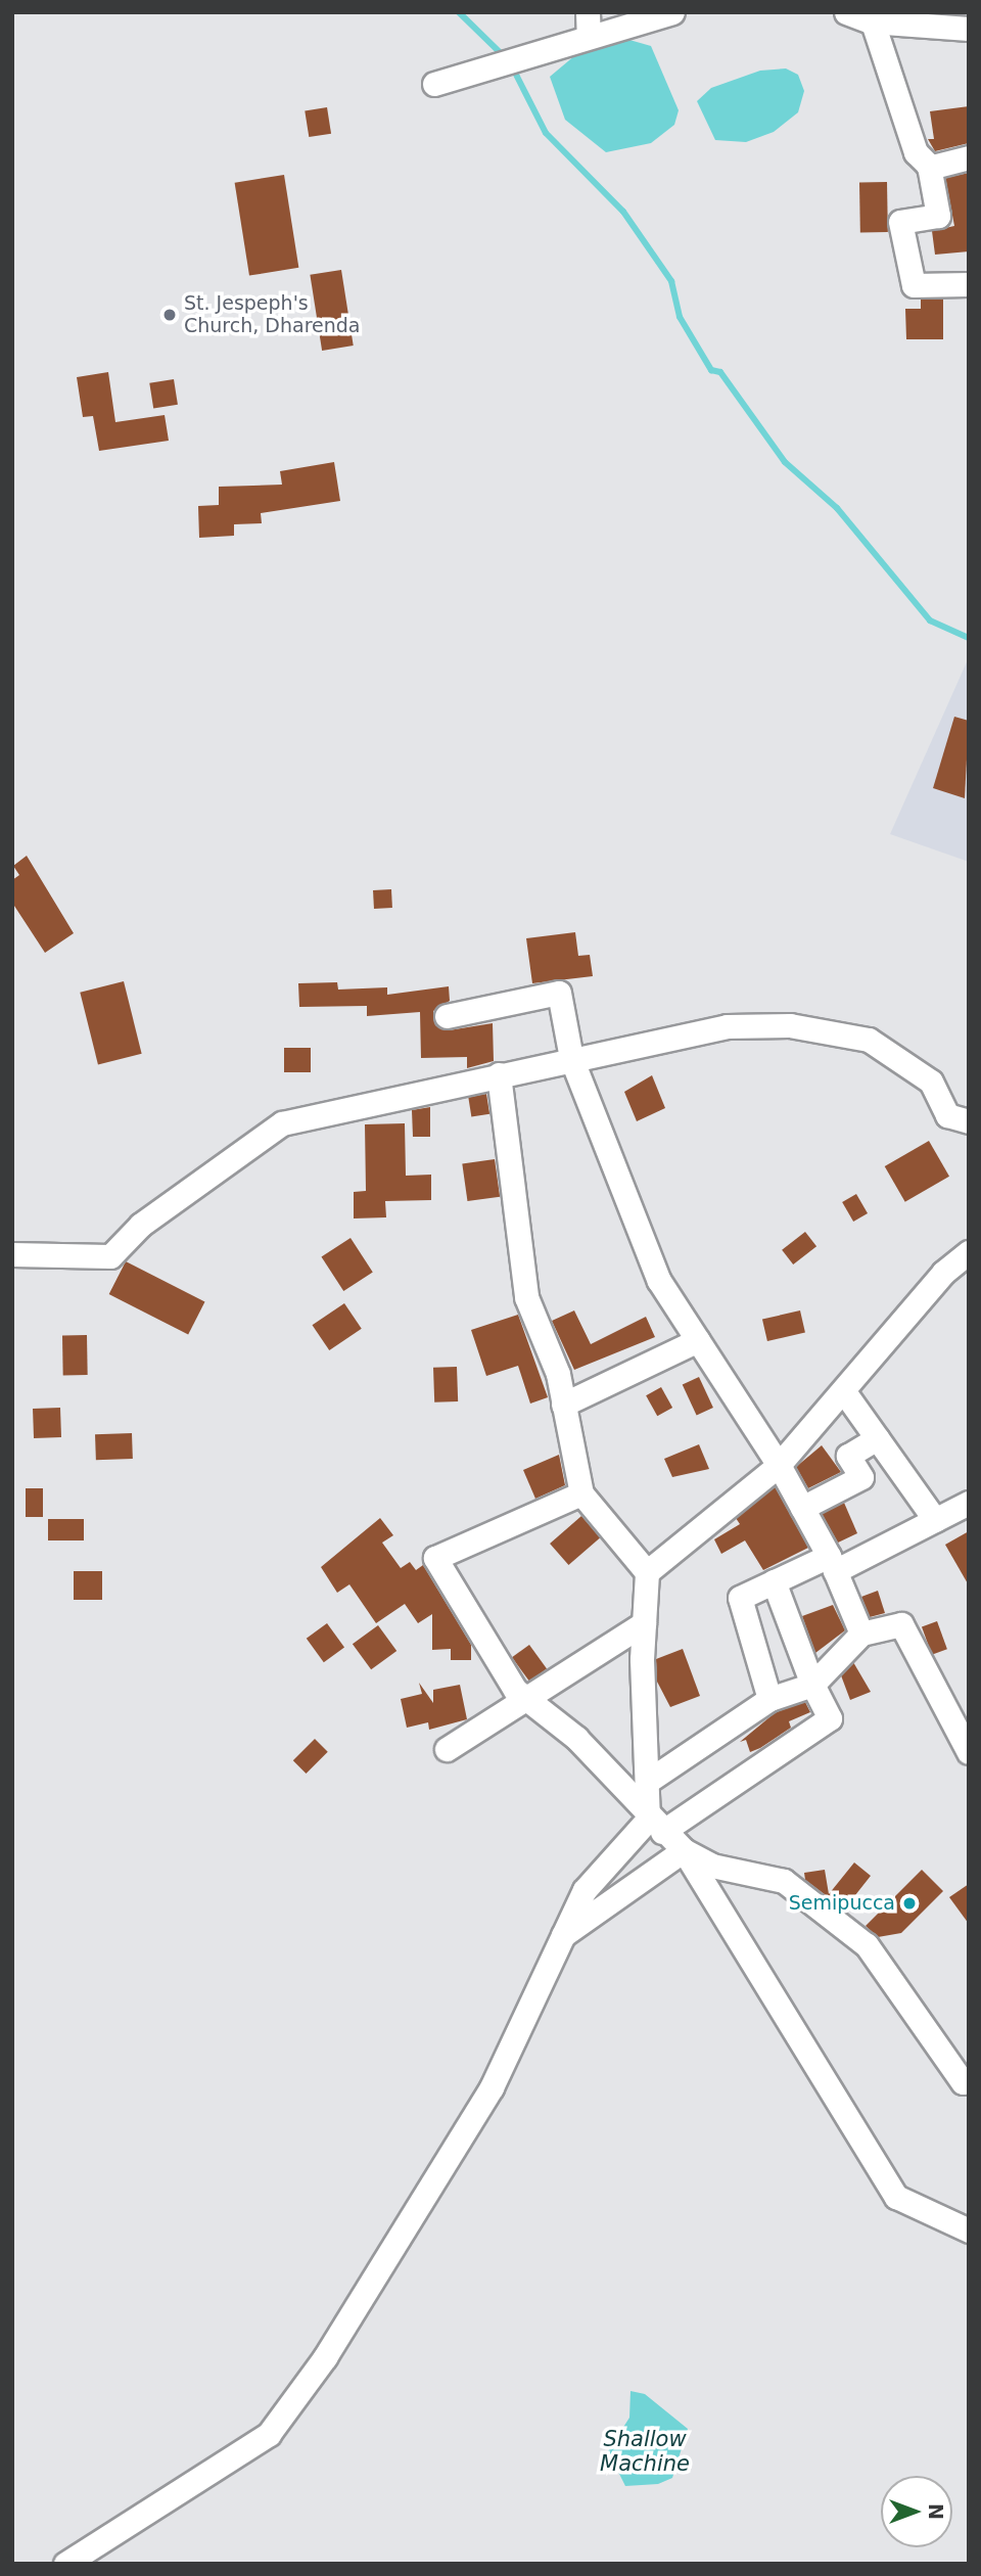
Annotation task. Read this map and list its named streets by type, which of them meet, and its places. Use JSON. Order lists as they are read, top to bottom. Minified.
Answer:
{"water":["Shallow Machine"],"places":["St. Jespeph's Church, Dharenda","Semipucca"],"north":"right"}
